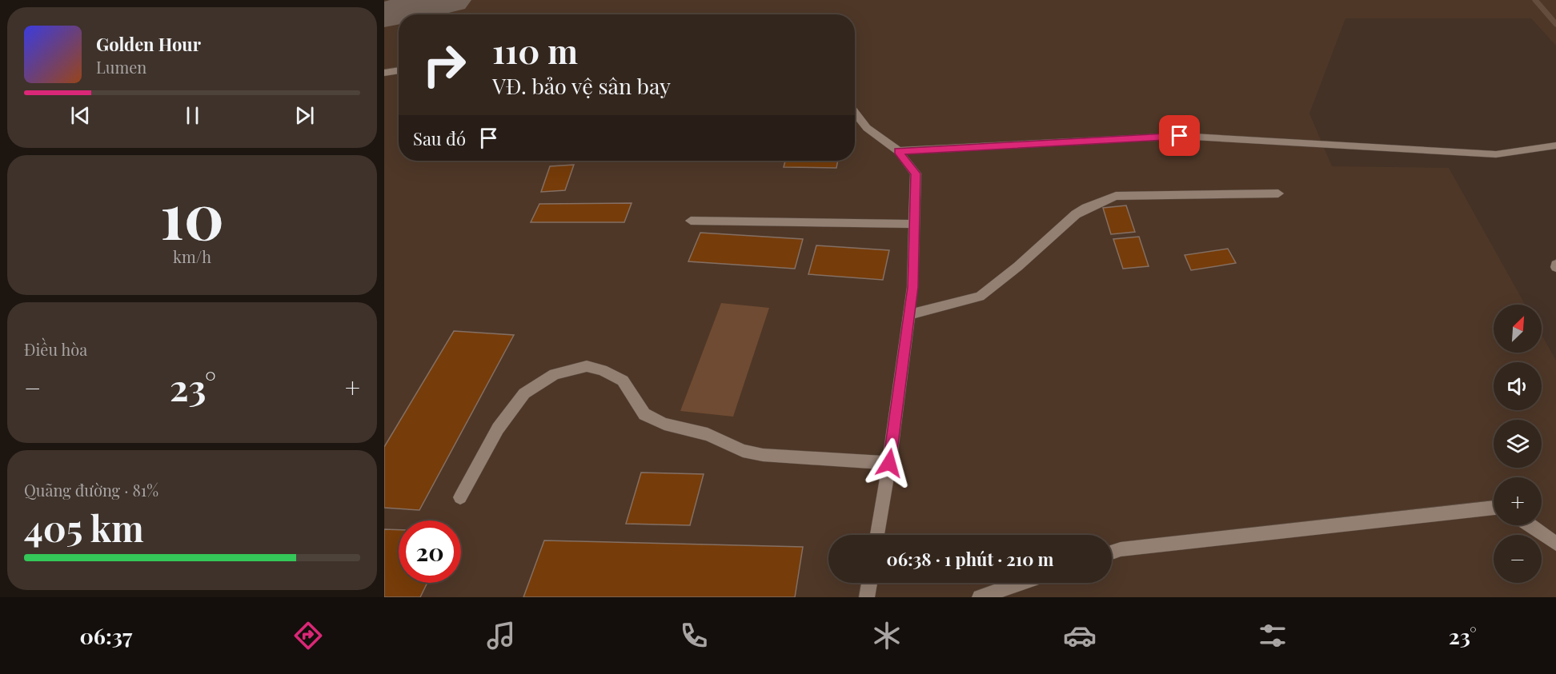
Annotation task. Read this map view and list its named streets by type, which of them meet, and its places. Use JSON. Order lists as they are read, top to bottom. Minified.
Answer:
{"north":"top right","page":{"turn":["110 m","VĐ. bảo vệ sân bay"],"song":["Golden Hour","Lumen"],"then":"Sau đó","tile":[["10","km/h"],"Điều hòa",["Quãng đường · 81%","405 km"]],"map_buttons":["+","−"],"heat":["−","23°","+"],"limit":"20","trip":"06:38 · 1 phút · 210 m","tabs":["06:37","23°"]}}
